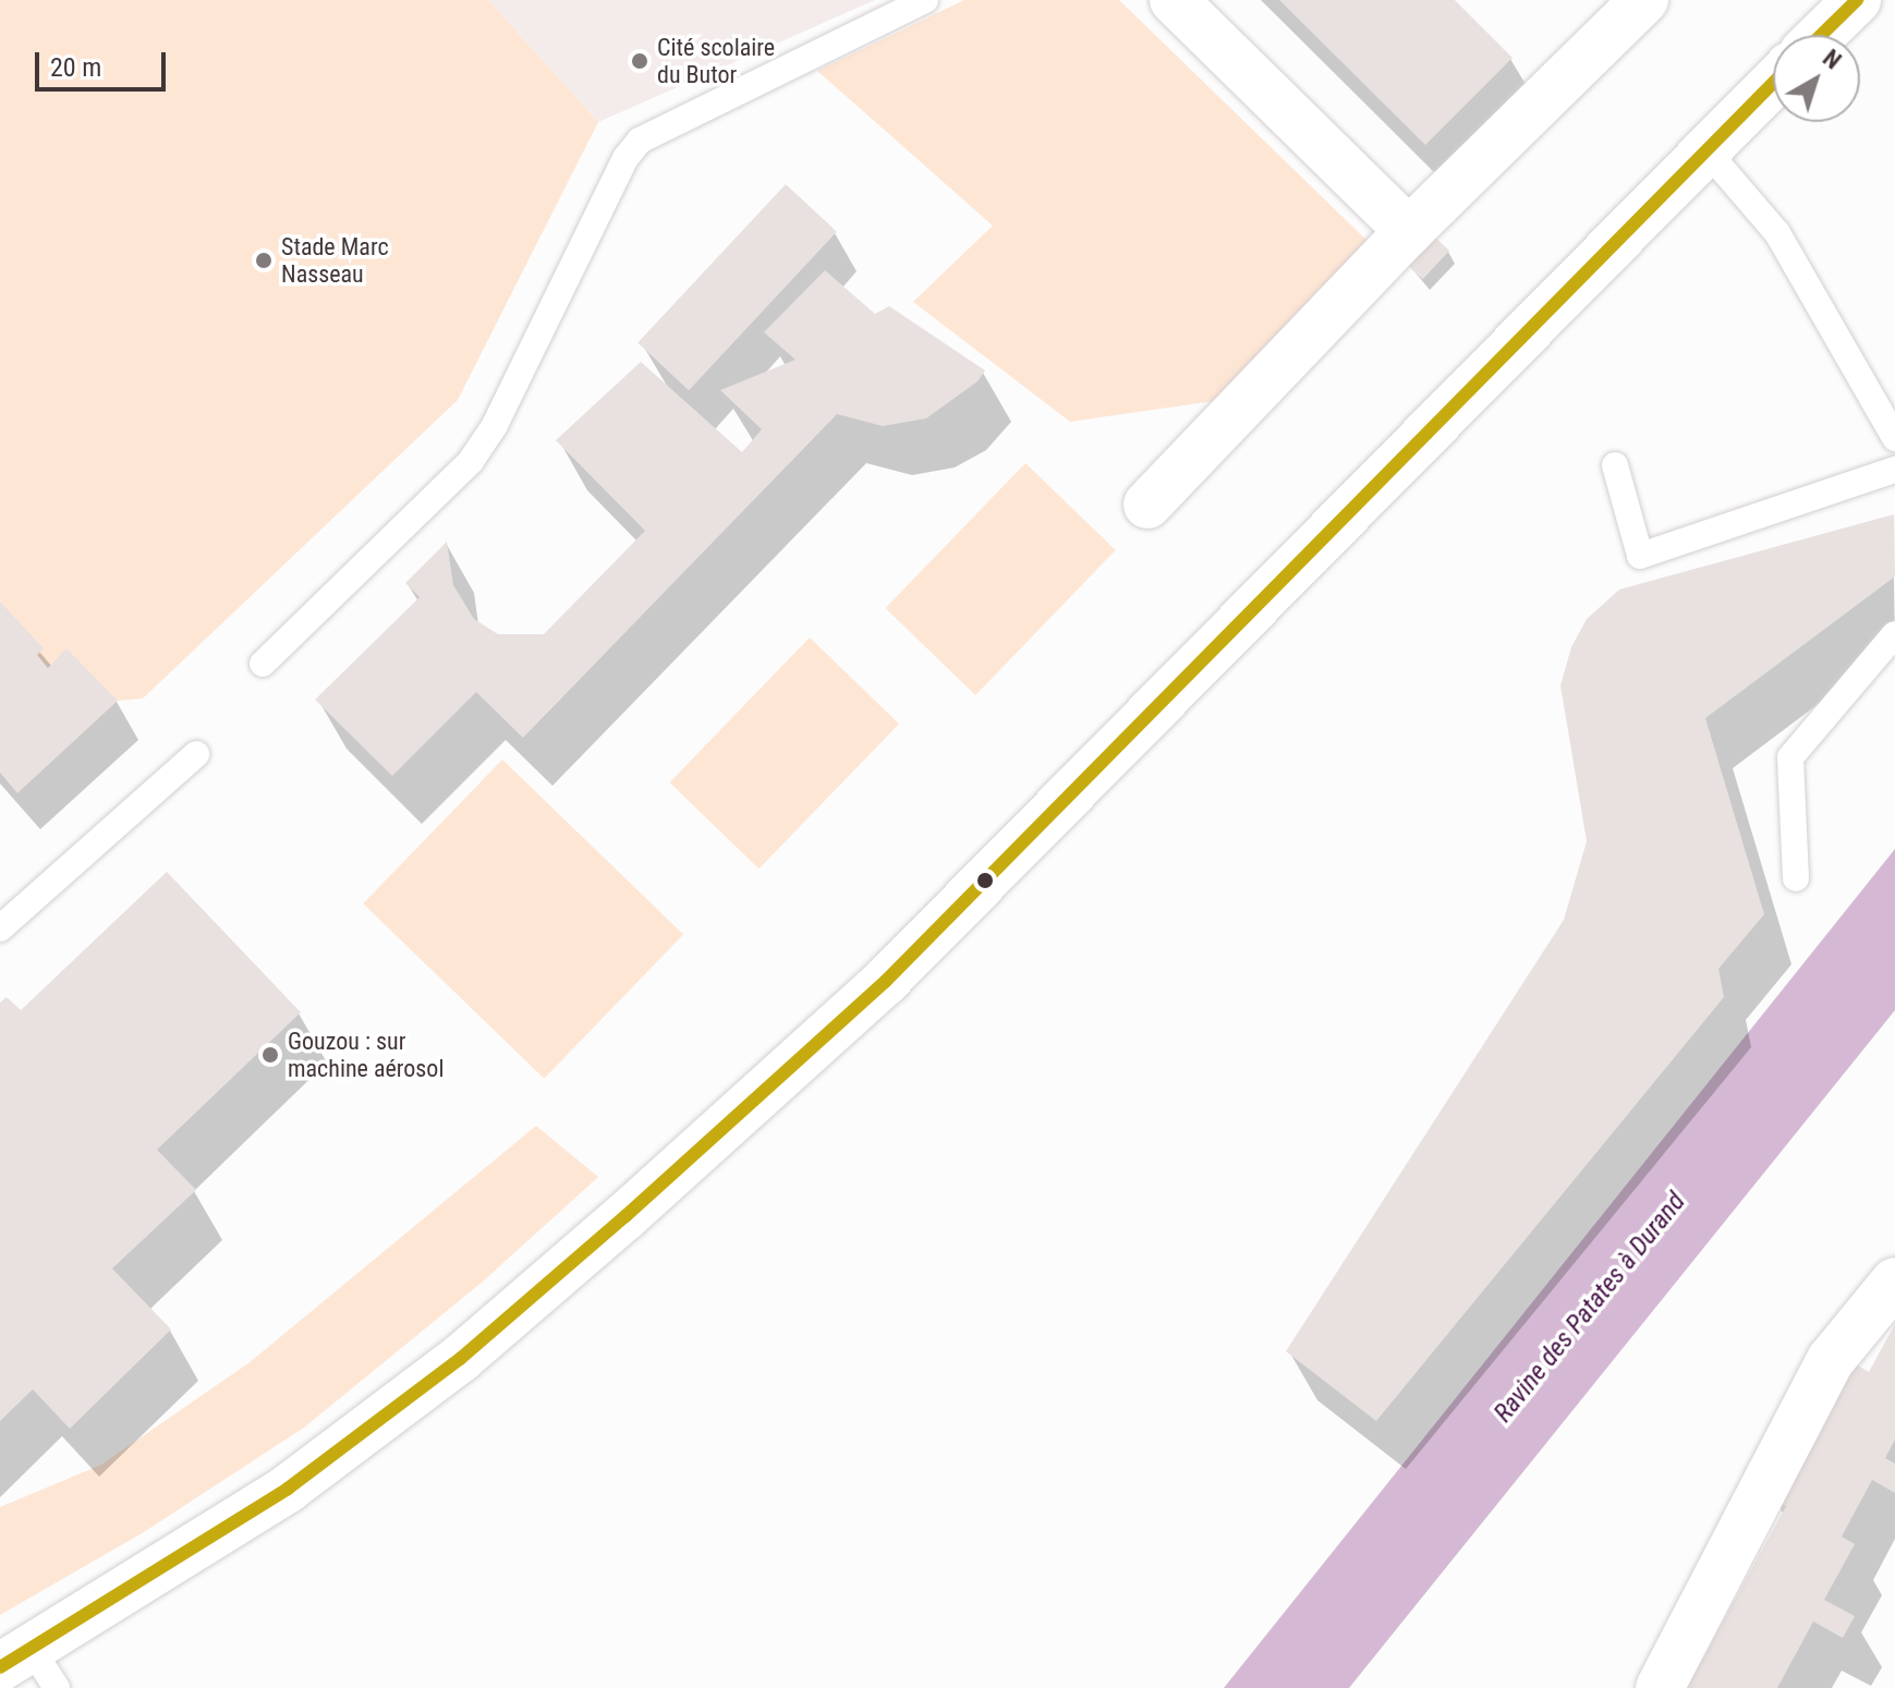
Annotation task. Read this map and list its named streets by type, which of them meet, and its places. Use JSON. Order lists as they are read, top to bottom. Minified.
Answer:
{"water":["Ravine des Patates à Durand"],"places":["Cité scolaire du Butor","Stade Marc Nasseau","Gouzou : sur machine aérosol"],"scale_bar":"20 m","north":"top right"}
